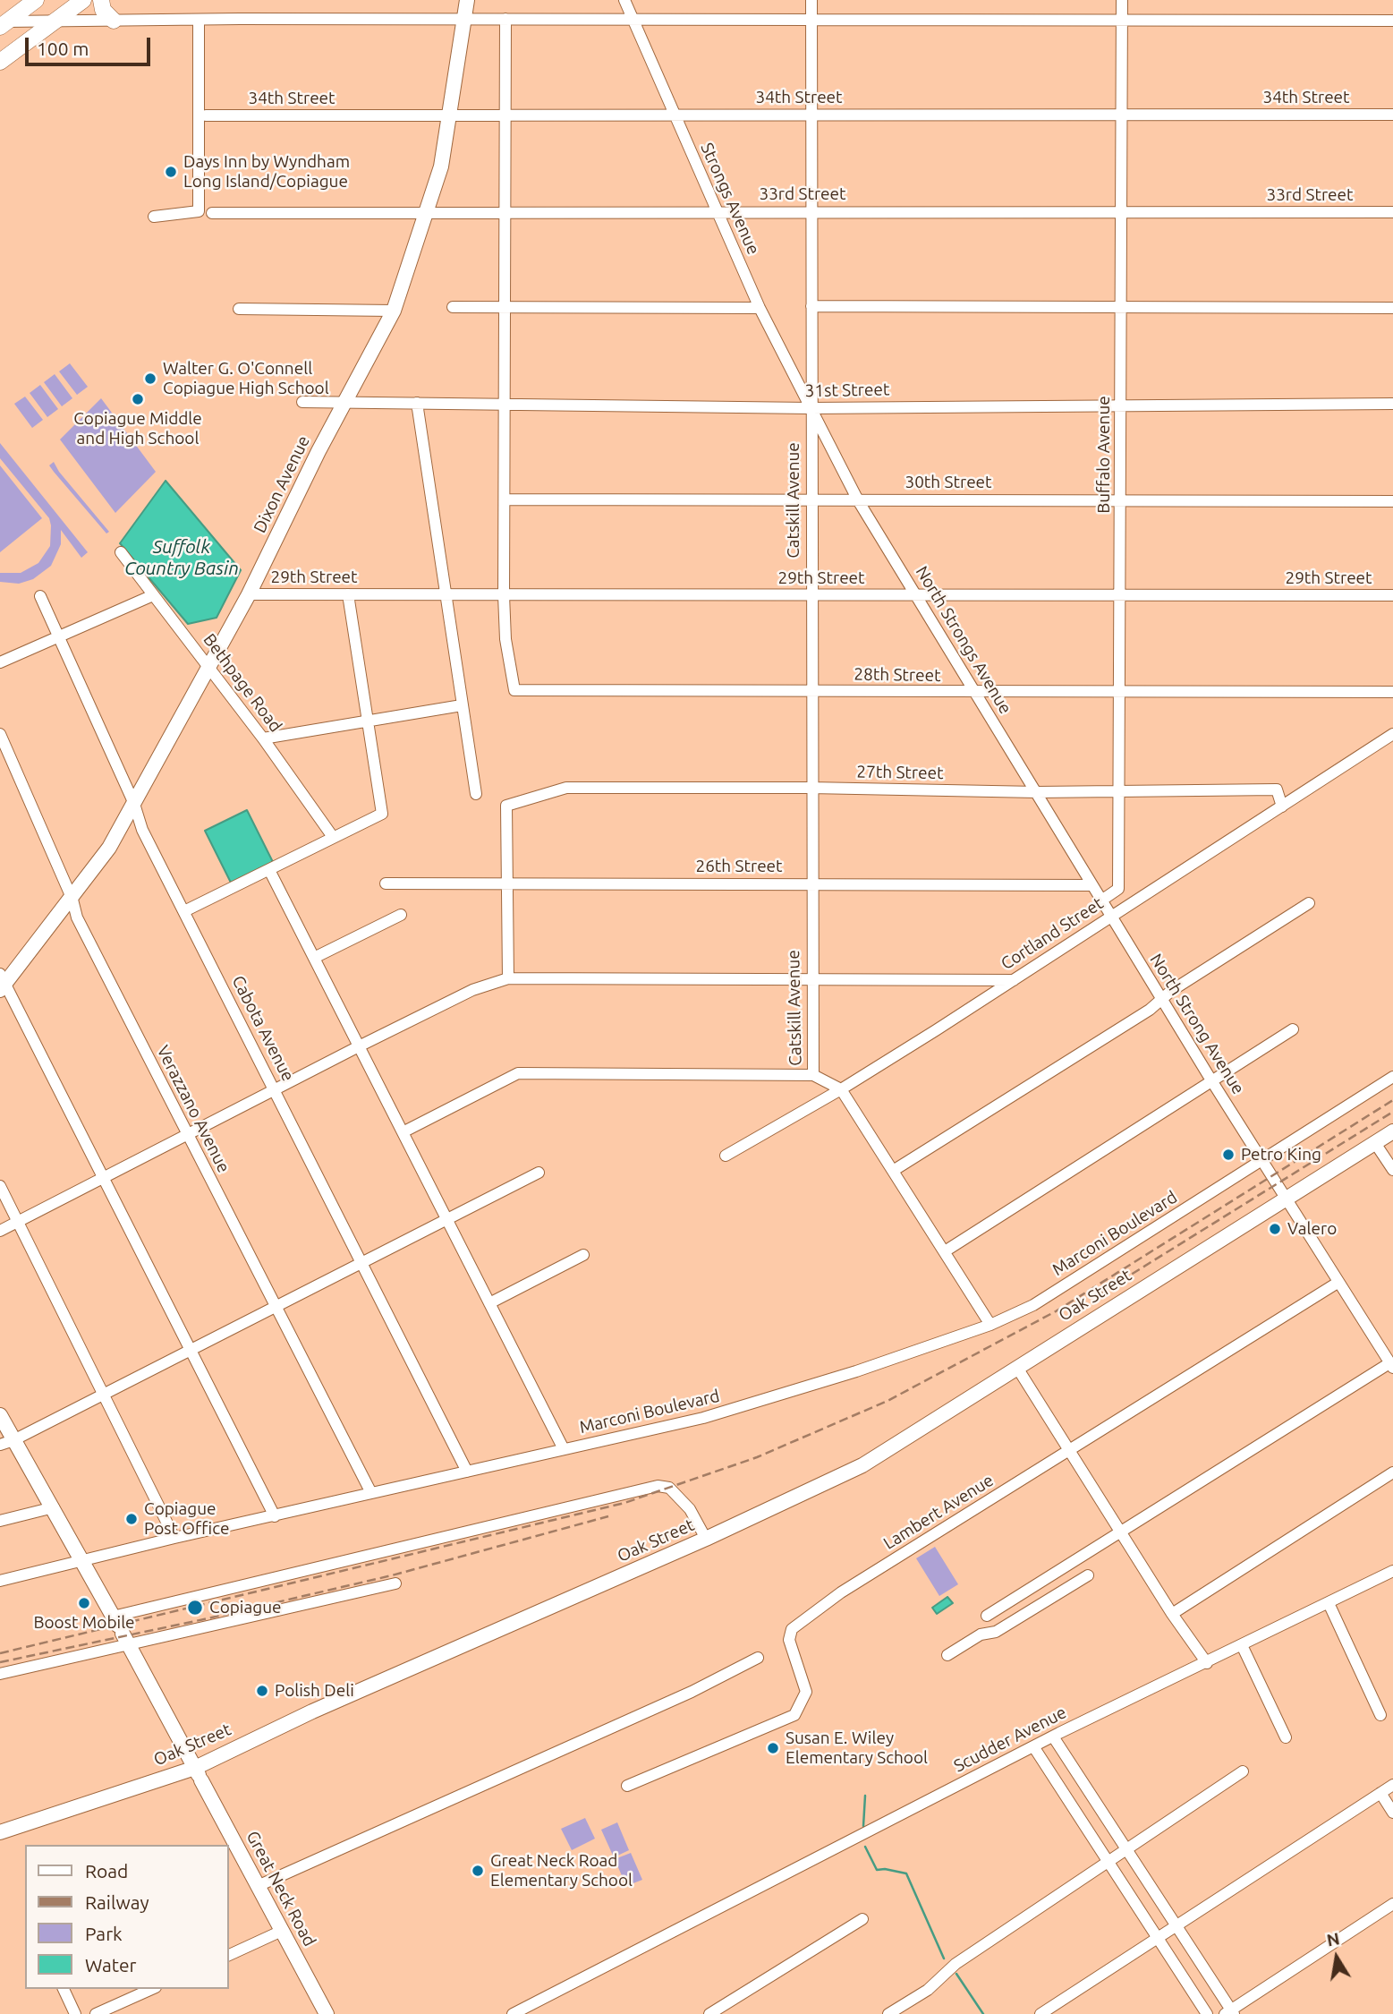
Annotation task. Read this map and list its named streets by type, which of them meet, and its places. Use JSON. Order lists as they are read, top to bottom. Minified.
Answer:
{"streets":{"main road":["Dixon Avenue","Oak Street","Great Neck Road"],"street":["34th Street","33rd Street","Strongs Avenue","31st Street","Buffalo Avenue","30th Street","Catskill Avenue","29th Street","North Strongs Avenue","28th Street","Bethpage Road","27th Street","26th Street","Cortland Street","North Strong Avenue","Cabota Avenue","Verazzano Avenue","Marconi Boulevard","Lambert Avenue","Scudder Avenue"]},"crossings":[["34th Street","Strongs Avenue"],["34th Street","Buffalo Avenue"],["34th Street","Dixon Avenue"],["34th Street","Catskill Avenue"],["33rd Street","Strongs Avenue"],["33rd Street","Buffalo Avenue"],["33rd Street","Dixon Avenue"],["33rd Street","Catskill Avenue"],["Strongs Avenue","31st Street"],["Strongs Avenue","Catskill Avenue"],["Strongs Avenue","North Strongs Avenue"],["31st Street","Buffalo Avenue"],["31st Street","Dixon Avenue"],["31st Street","Catskill Avenue"],["31st Street","North Strongs Avenue"],["Buffalo Avenue","30th Street"],["Buffalo Avenue","29th Street"],["Buffalo Avenue","28th Street"],["Buffalo Avenue","27th Street"],["Buffalo Avenue","North Strong Avenue"],["30th Street","Catskill Avenue"],["30th Street","North Strongs Avenue"],["Dixon Avenue","29th Street"],["Dixon Avenue","Bethpage Road"],["Dixon Avenue","Cabota Avenue"],["Dixon Avenue","Verazzano Avenue"],["Catskill Avenue","29th Street"],["Catskill Avenue","North Strongs Avenue"],["Catskill Avenue","28th Street"],["Catskill Avenue","27th Street"],["Catskill Avenue","26th Street"],["29th Street","North Strongs Avenue"],["29th Street","28th Street"],["North Strongs Avenue","28th Street"],["North Strongs Avenue","27th Street"],["North Strongs Avenue","26th Street"],["North Strongs Avenue","North Strong Avenue"],["27th Street","26th Street"],["27th Street","Cortland Street"],["26th Street","North Strong Avenue"],["Cortland Street","North Strong Avenue"],["North Strong Avenue","Marconi Boulevard"],["North Strong Avenue","Oak Street"],["North Strong Avenue","Lambert Avenue"],["Cabota Avenue","Marconi Boulevard"],["Verazzano Avenue","Marconi Boulevard"],["Marconi Boulevard","Great Neck Road"],["Oak Street","Great Neck Road"]],"water":["Suffolk Country Basin"],"places":["Days Inn by Wyndham Long Island/Copiague","Walter G. O'Connell Copiague High School","Copiague Middle and High School","Petro King","Valero","Copiague Post Office","Boost Mobile","Copiague","Polish Deli","Susan E. Wiley Elementary School","Great Neck Road Elementary School"],"legend":["Road","Railway","Park","Water"],"scale_bar":"100 m","north":"top"}
